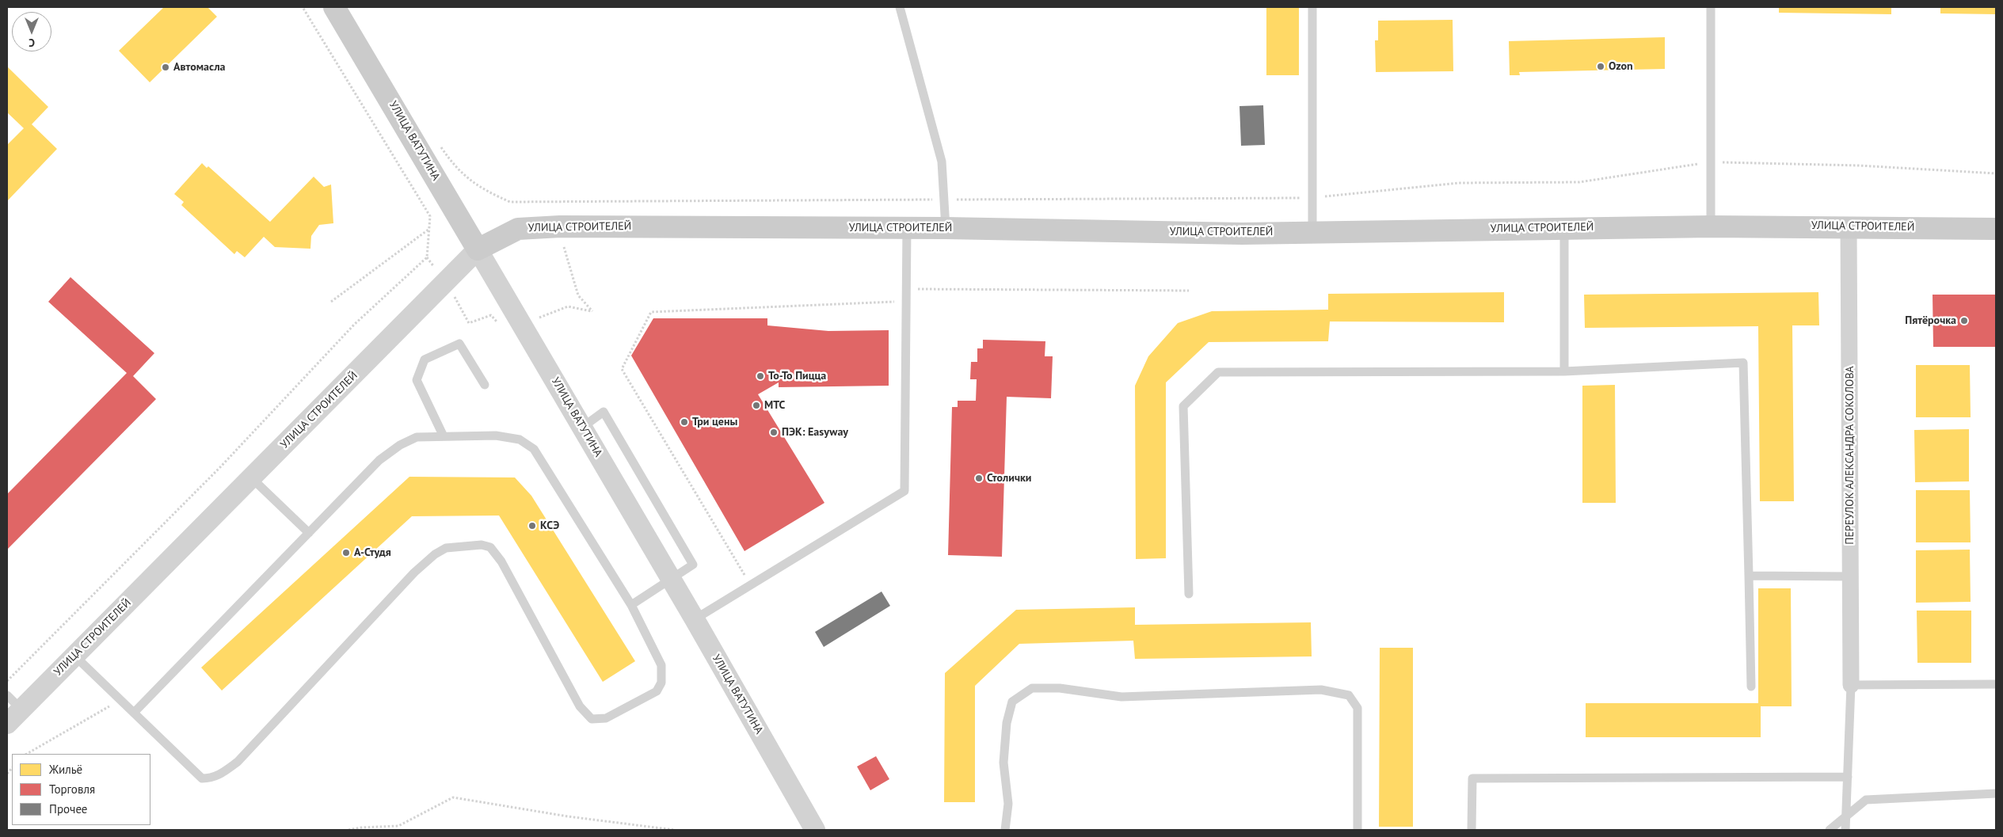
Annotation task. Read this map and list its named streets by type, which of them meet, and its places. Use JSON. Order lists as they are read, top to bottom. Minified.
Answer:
{"streets":{"main road":["УЛИЦА ВАТУТИНА","УЛИЦА СТРОИТЕЛЕЙ"],"street":["ПЕРЕУЛОК АЛЕКСАНДРА СОКОЛОВА"]},"crossings":[["УЛИЦА ВАТУТИНА","УЛИЦА СТРОИТЕЛЕЙ"],["УЛИЦА СТРОИТЕЛЕЙ","ПЕРЕУЛОК АЛЕКСАНДРА СОКОЛОВА"]],"places":["Ozon","Автомасла","Пятёрочка","То-То Пицца","МТС","Три цены","ПЭК: Easyway","Столички","КСЭ","А-Студя"],"legend":["Жильё","Торговля","Прочее"],"north":"bottom"}
